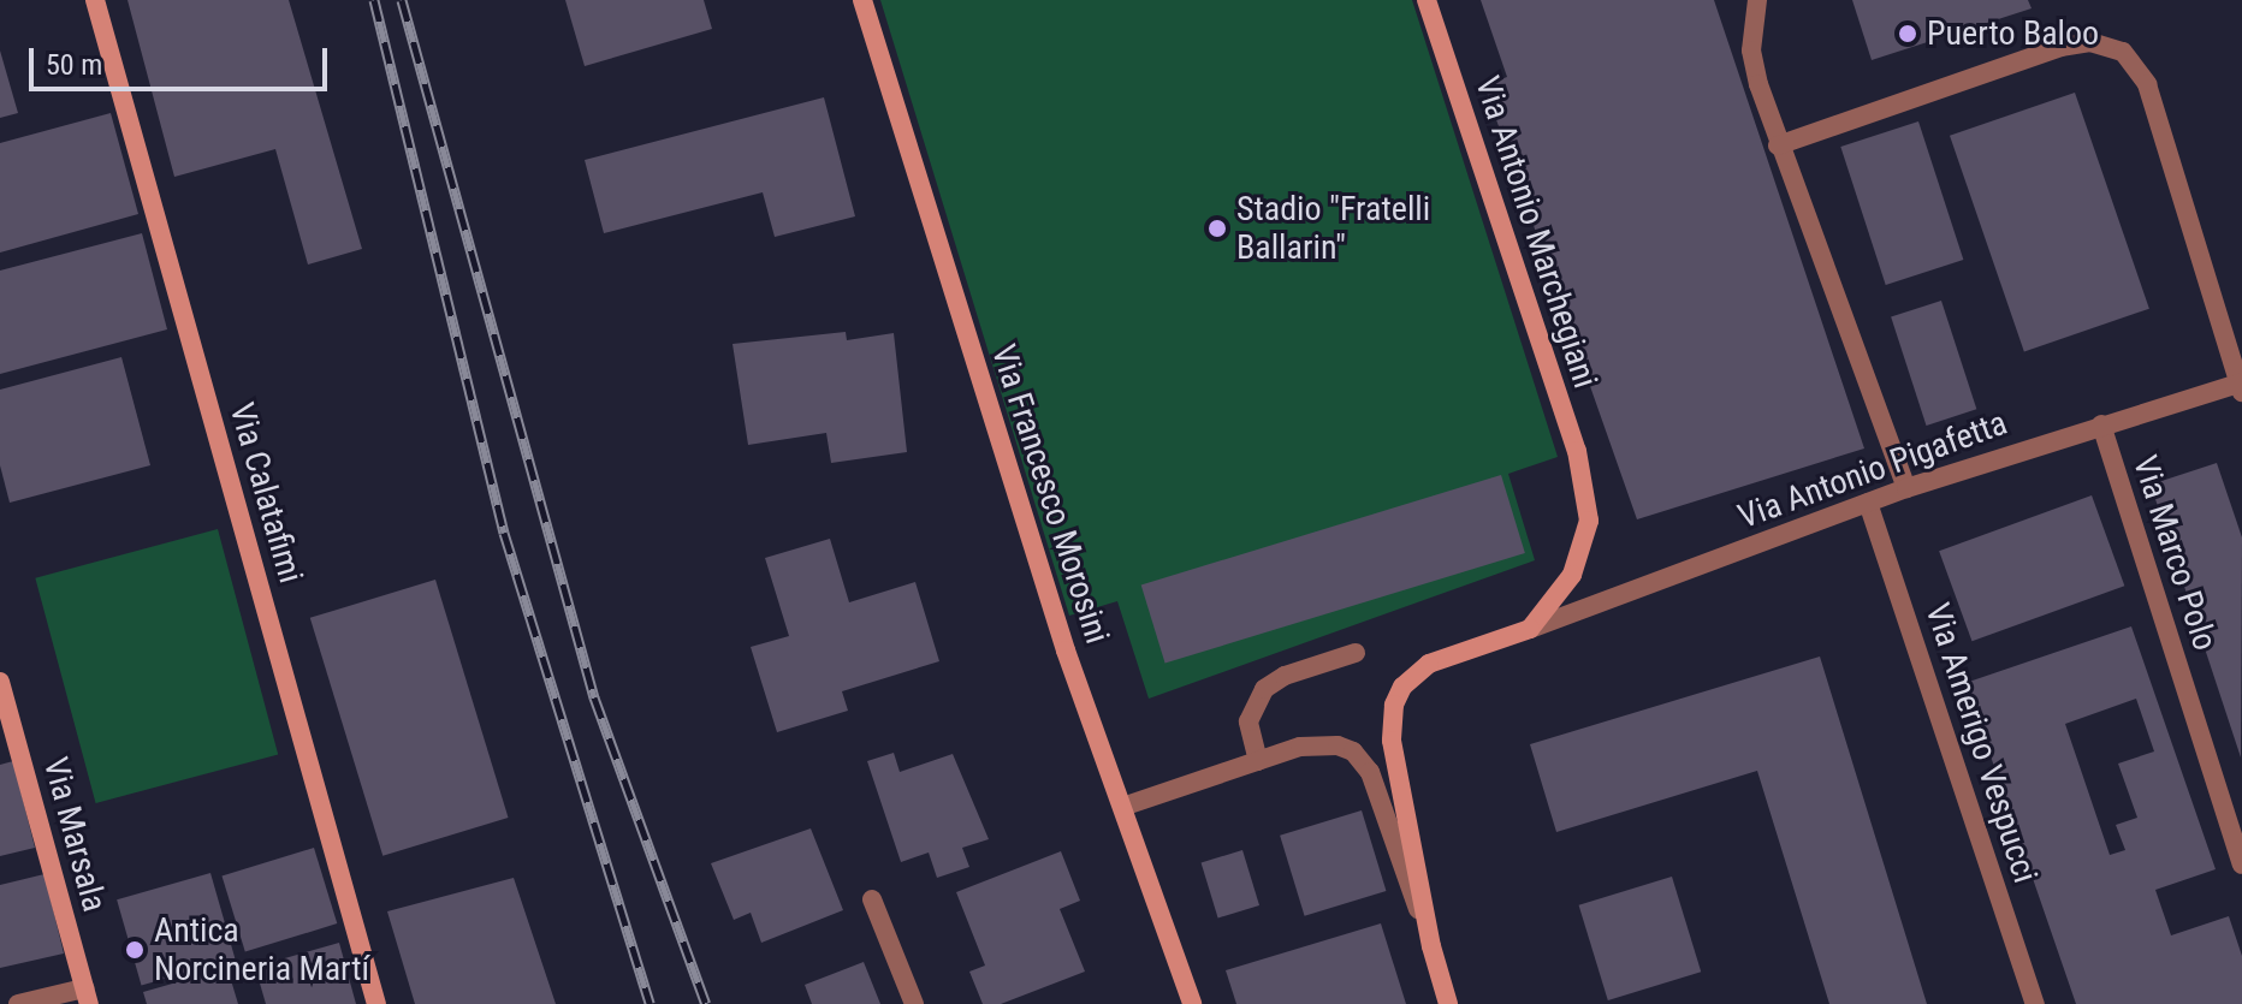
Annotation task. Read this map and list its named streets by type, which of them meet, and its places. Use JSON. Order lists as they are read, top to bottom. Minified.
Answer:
{"streets":{"street":["Via Antonio Marchegiani","Via Antonio Pigafetta","Via Calatafimi","Via Francesco Morosini","Via Marco Polo","Via Amerigo Vespucci","Via Marsala"]},"crossings":[["Via Antonio Marchegiani","Via Antonio Pigafetta"],["Via Antonio Pigafetta","Via Marco Polo"],["Via Antonio Pigafetta","Via Amerigo Vespucci"]],"places":["Puerto Baloo","Stadio \"Fratelli Ballarin\"","Antica Norcineria Martí"],"scale_bar":"50 m"}
